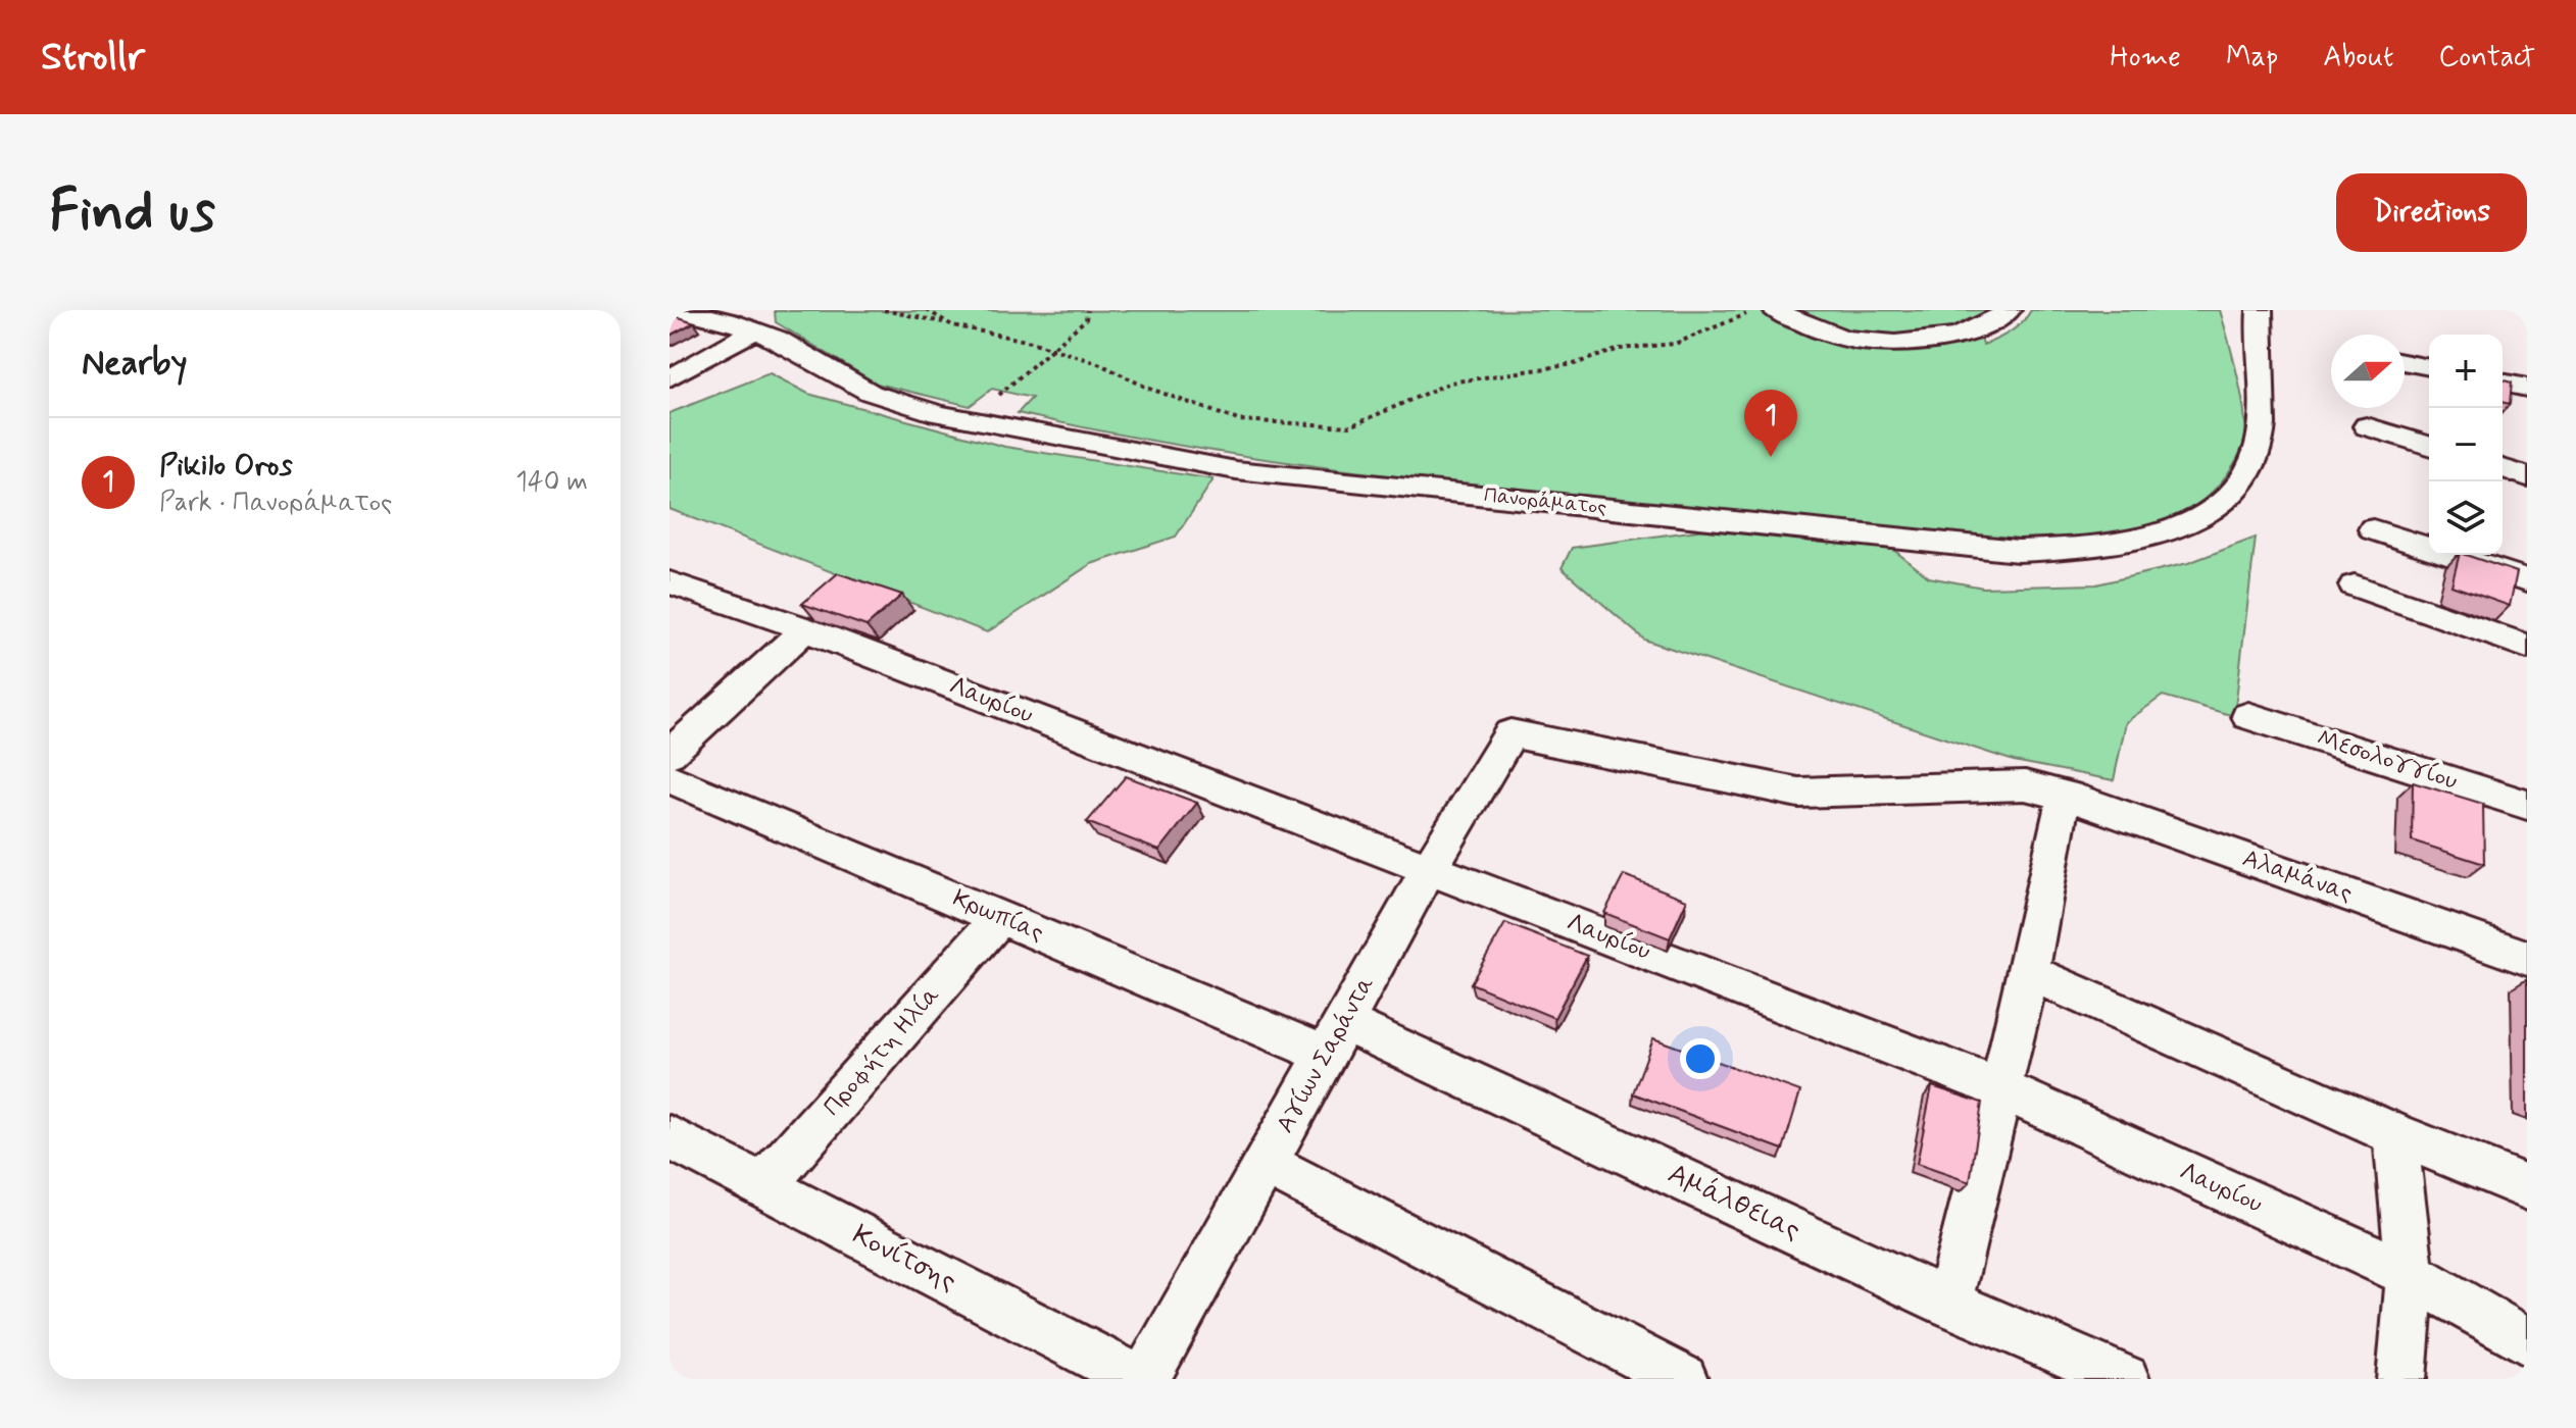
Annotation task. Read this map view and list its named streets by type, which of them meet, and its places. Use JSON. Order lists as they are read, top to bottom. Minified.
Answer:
{"streets":{"street":["Πανοράματος","Λαυρίου","Μεσολογγίου","Αλαμάνας","Κρωπίας","Προφήτη Ηλία","Αγίων Σαράντα","Αμάλθειας","Κονίτσης"]},"crossings":[["Λαυρίου","Αγίων Σαράντα"],["Αλαμάνας","Αγίων Σαράντα"],["Κρωπίας","Προφήτη Ηλία"],["Κρωπίας","Αγίων Σαράντα"],["Κρωπίας","Αμάλθειας"],["Προφήτη Ηλία","Κονίτσης"],["Αγίων Σαράντα","Αμάλθειας"],["Αγίων Σαράντα","Κονίτσης"]],"north":"right","page":{"header":"Strollr","nav":["Home","Map","About","Contact"],"buttons":"Directions","title":"Find us","heading":"Nearby","map_buttons":["+","−"],"pins":"1","list":[{"mark":"1","name":"Pikilo Oros","note":"Park · Πανοράματος","value":"140 m"}]}}
